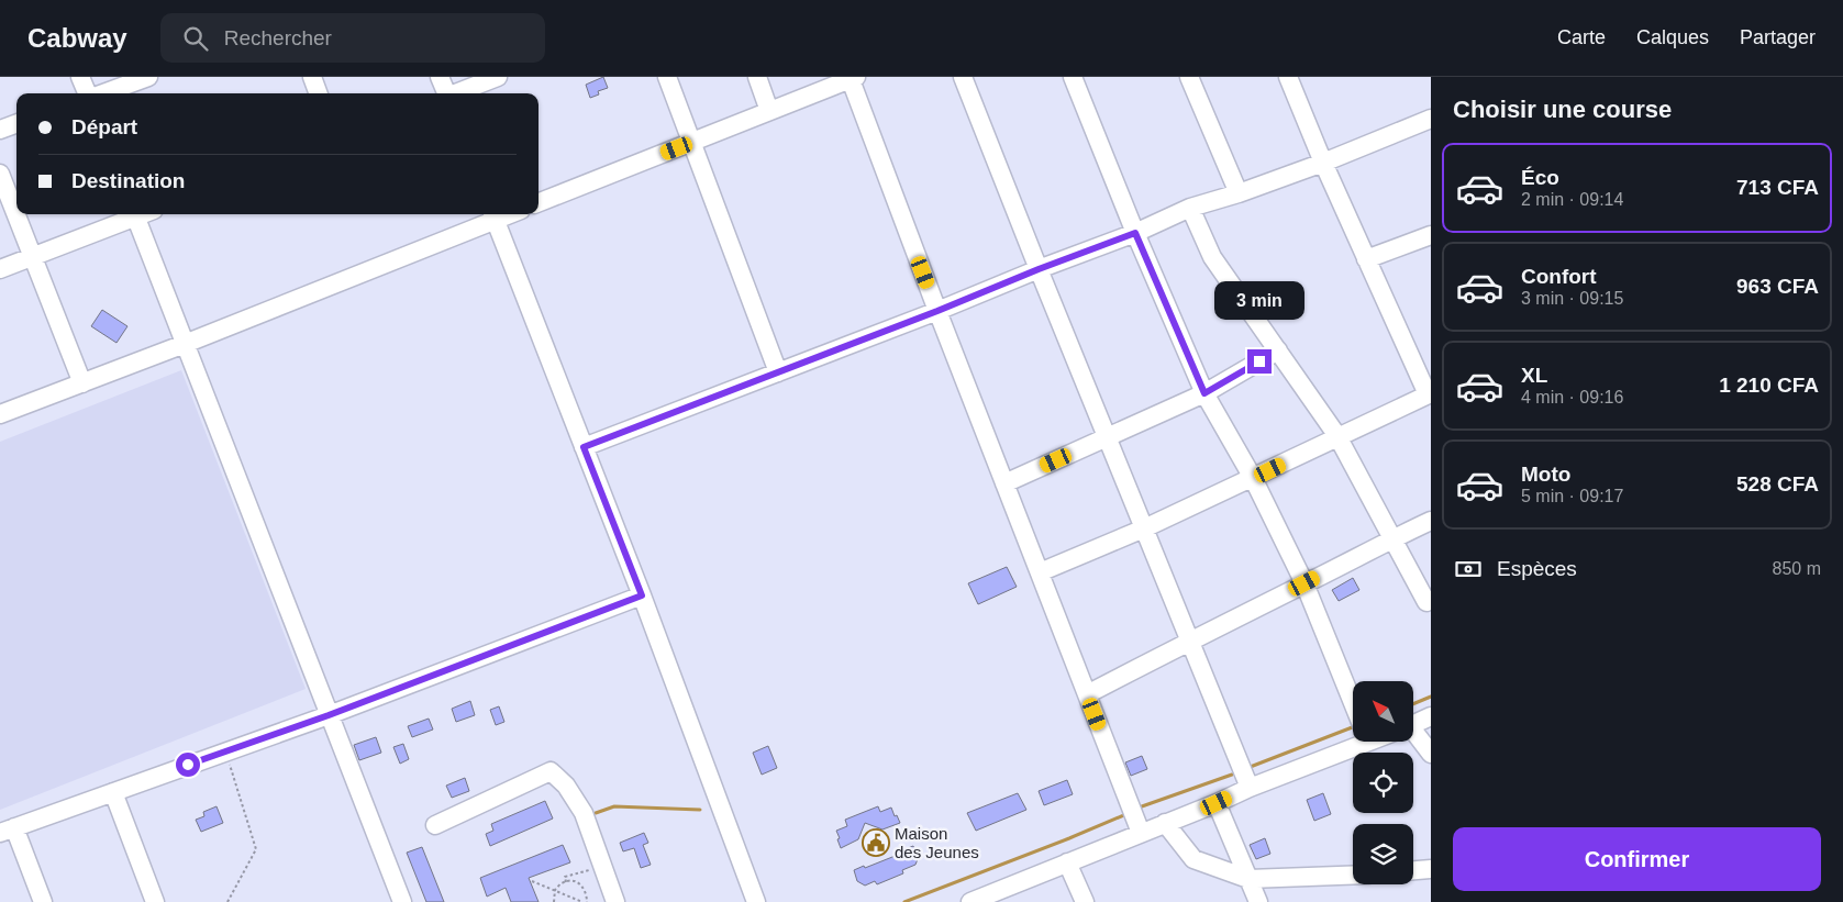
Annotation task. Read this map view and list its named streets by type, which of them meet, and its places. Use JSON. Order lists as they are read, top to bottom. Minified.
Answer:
{"places":{"public building":["Maison des Jeunes"]},"north":"top left","page":{"header":"Cabway","search":"Rechercher","nav":["Carte","Calques","Partager"],"heading":"Choisir une course","banner":["Départ","Destination"],"list":[{"name":"Éco","note":"2 min · 09:14","value":"713 CFA"},{"name":"Confort","note":"3 min · 09:15","value":"963 CFA"},{"name":"XL","note":"4 min · 09:16","value":"1 210 CFA"},{"name":"Moto","note":"5 min · 09:17","value":"528 CFA"}],"bubble":"3 min","pay":["Espèces","850 m"],"buttons":"Confirmer"}}
